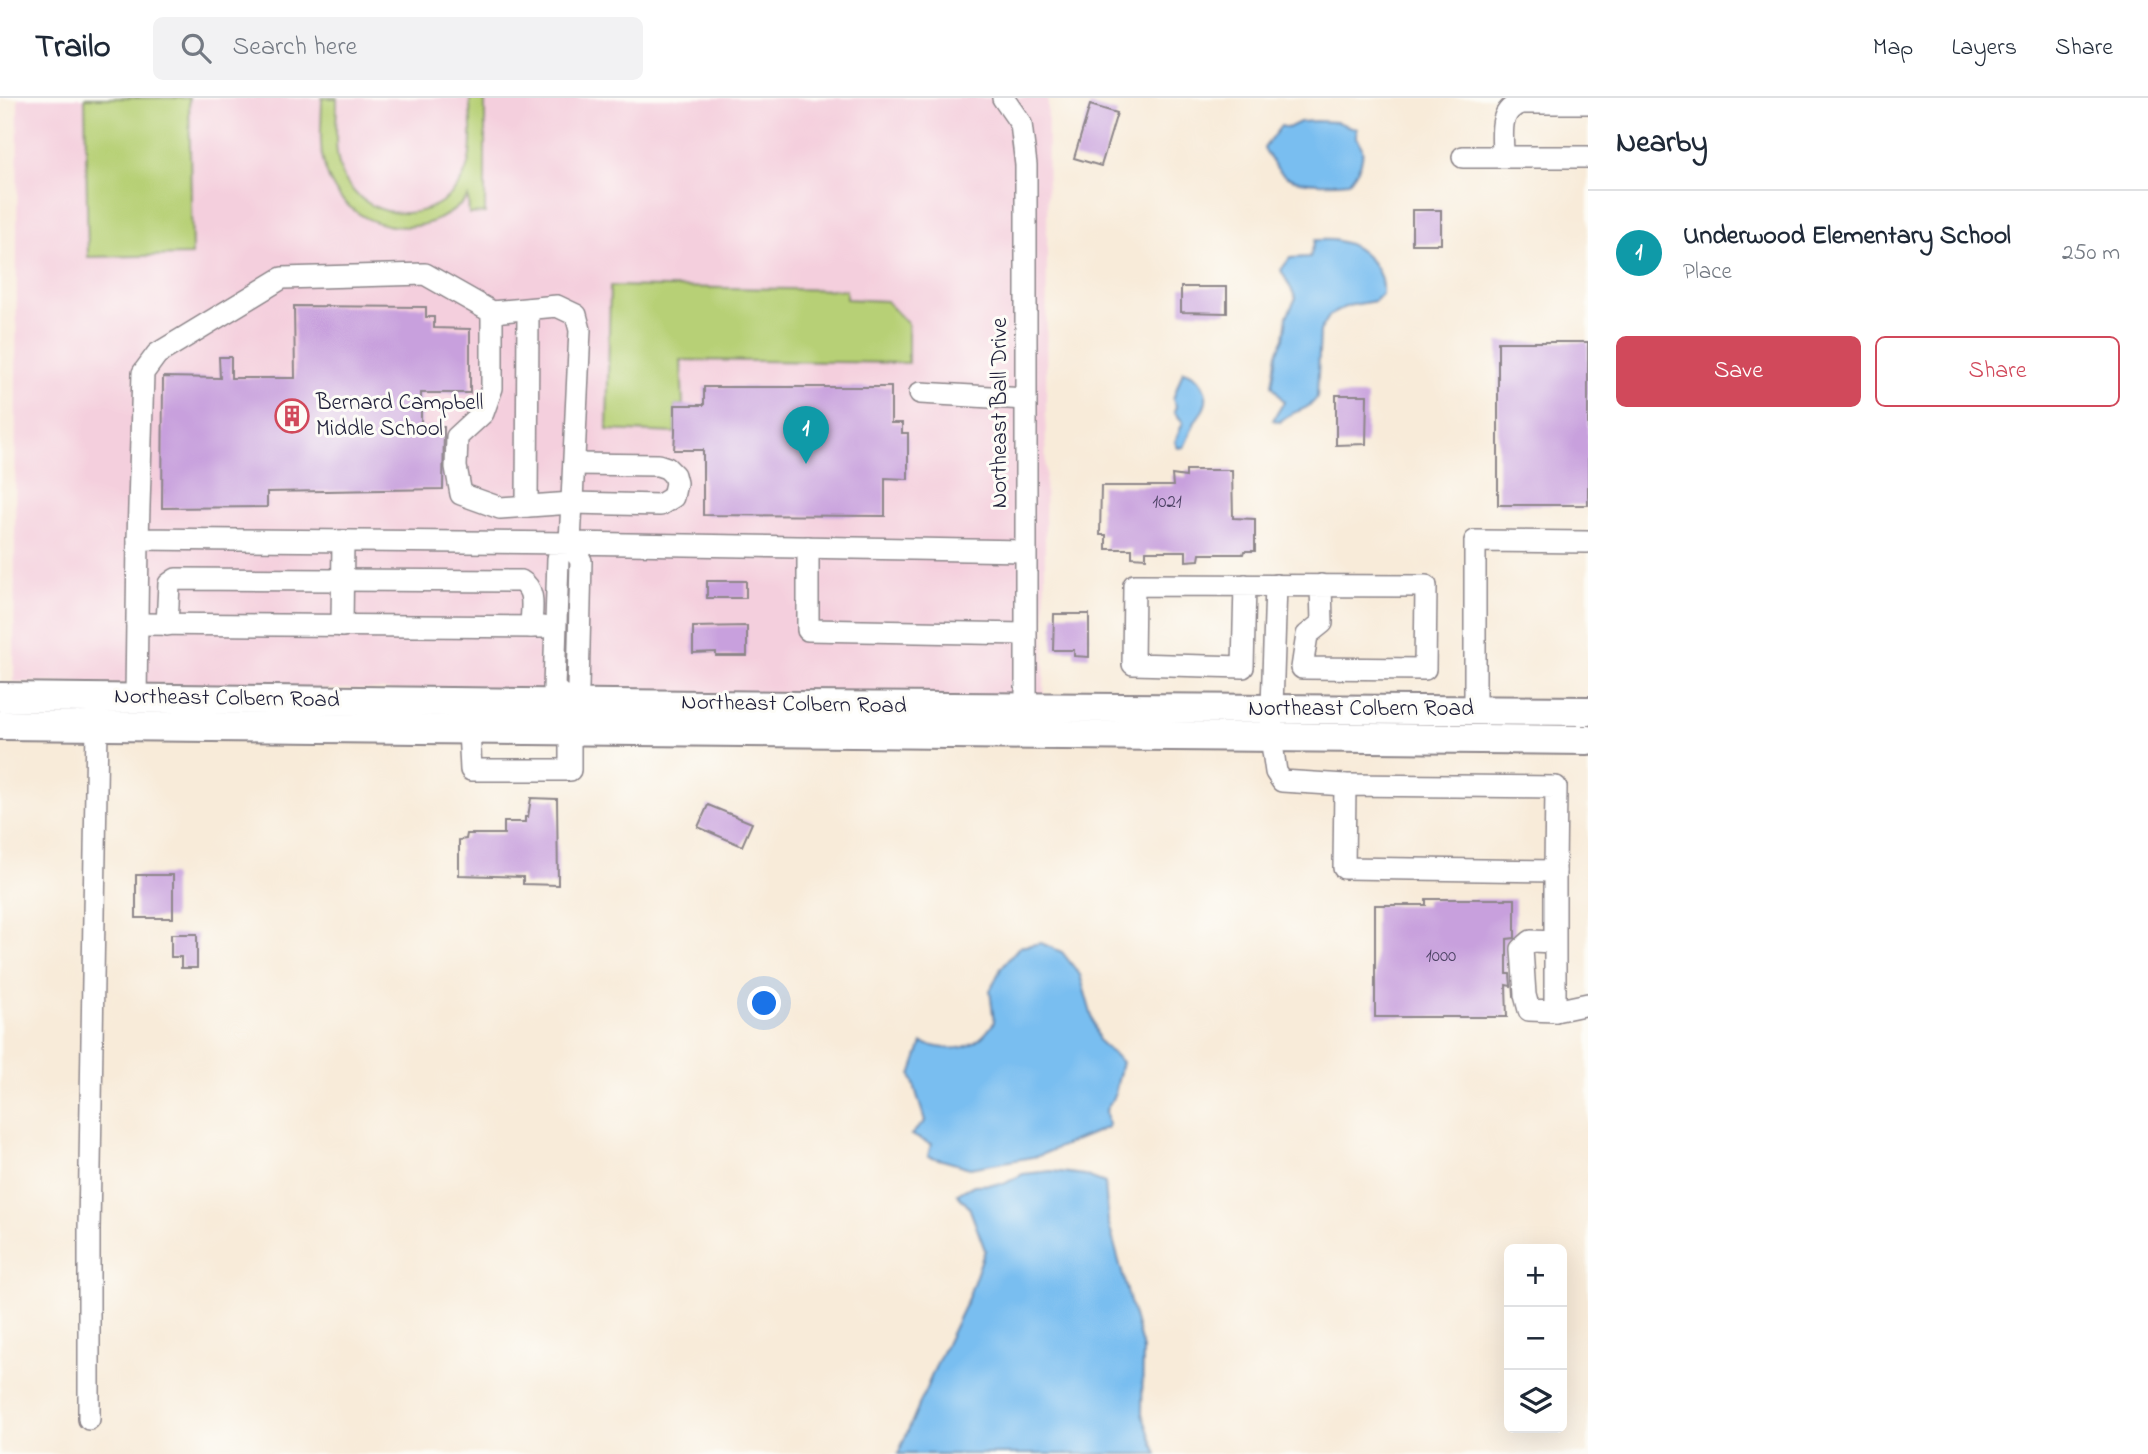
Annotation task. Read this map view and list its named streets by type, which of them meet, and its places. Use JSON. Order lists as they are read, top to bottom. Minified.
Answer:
{"streets":{"main road":["Northeast Colbern Road"],"street":["Northeast Ball Drive"]},"crossings":[["Northeast Ball Drive","Northeast Colbern Road"]],"places":{"building":["Bernard Campbell Middle School"]},"house_numbers":["1021","1000"],"page":{"header":"Trailo","search":"Search here","nav":["Map","Layers","Share"],"heading":"Nearby","list":[{"mark":"1","name":"Underwood Elementary School","note":"Place","value":"250 m"}],"buttons":["Save","Share"],"pins":"1","map_buttons":["+","−"]}}
